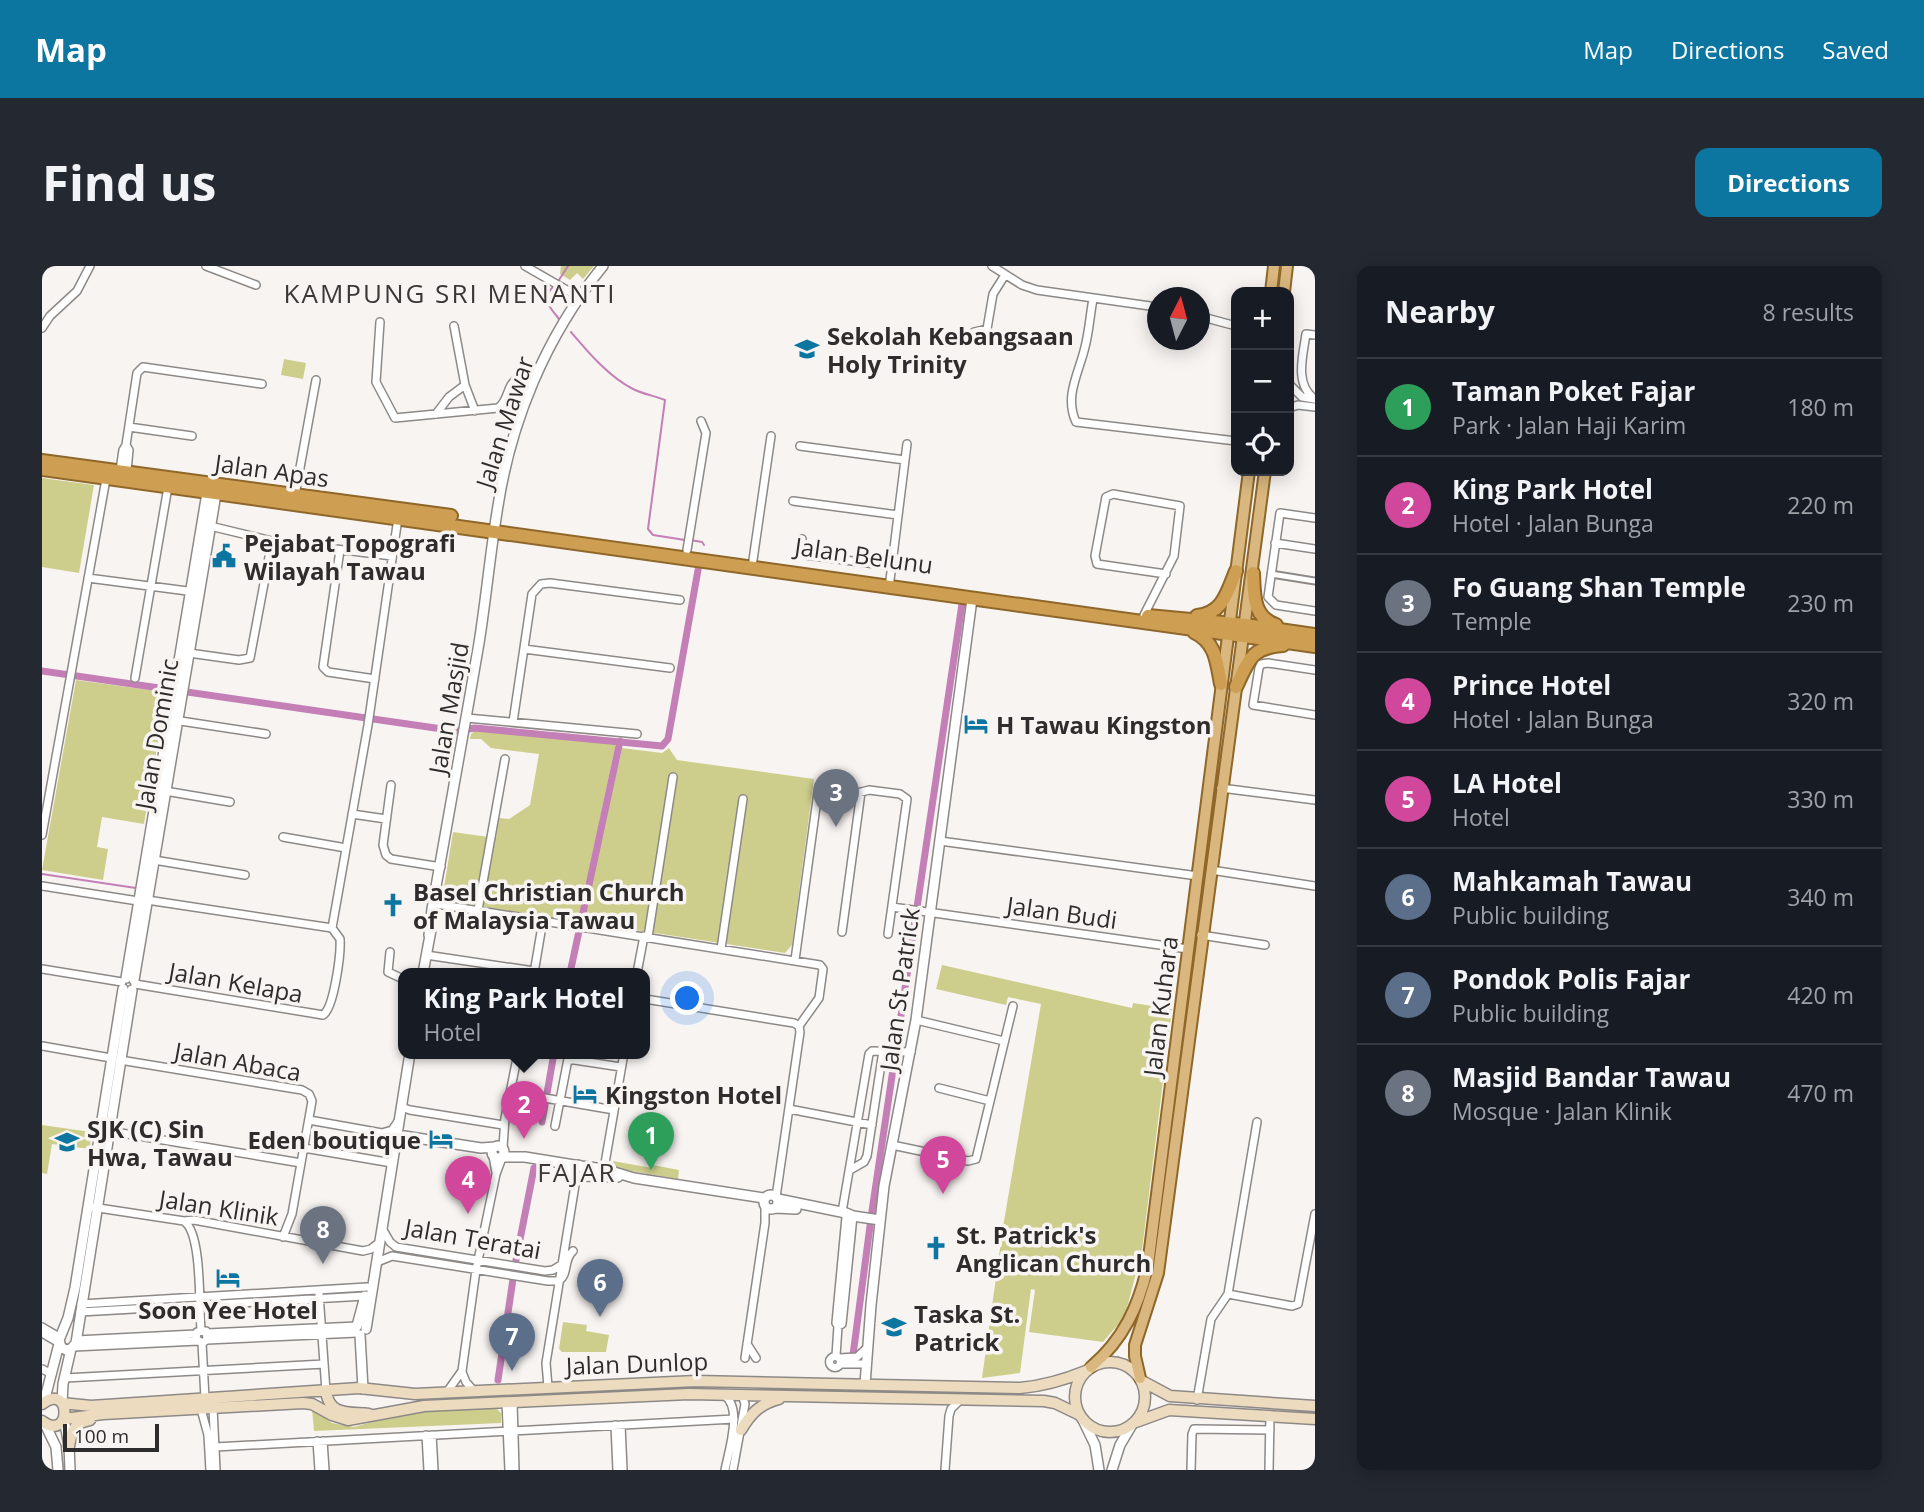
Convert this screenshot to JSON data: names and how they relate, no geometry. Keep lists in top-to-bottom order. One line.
{"streets":{"highway":["Jalan Apas","Jalan Belunu"],"main road":["Jalan Kuhara","Jalan Dunlop"],"street":["Jalan Mawar","Jalan Masjid","Jalan Dominic","Jalan Budi","Jalan Kelapa","Jalan St Patrick","Jalan Abaca","Jalan Klinik","Jalan Teratai"]},"crossings":[["Jalan Mawar","Jalan Apas"],["Jalan Mawar","Jalan Belunu"],["Jalan Mawar","Jalan Masjid"],["Jalan Apas","Jalan Belunu"],["Jalan Apas","Jalan Masjid"],["Jalan Apas","Jalan Dominic"],["Jalan Belunu","Jalan Masjid"],["Jalan Belunu","Jalan St Patrick"],["Jalan Belunu","Jalan Kuhara"],["Jalan Dominic","Jalan Kelapa"],["Jalan Dominic","Jalan Abaca"],["Jalan Dominic","Jalan Klinik"],["Jalan Dominic","Jalan Dunlop"],["Jalan Budi","Jalan St Patrick"],["Jalan Budi","Jalan Kuhara"],["Jalan St Patrick","Jalan Dunlop"],["Jalan Kuhara","Jalan Dunlop"]],"districts":["KAMPUNG SRI MENANTI","FAJAR"],"places":{"school or university":["Sekolah Kebangsaan Holy Trinity","SJK (C) Sin Hwa, Tawau","Taska St. Patrick"],"public building":["Pejabat Topografi Wilayah Tawau"],"hotel":["H Tawau Kingston","Kingston Hotel","Eden boutique","Soon Yee Hotel"],"church":["Basel Christian Church of Malaysia Tawau","St. Patrick's Anglican Church"]},"scale_bar":"100 m","north":"top","page":{"header":"Map","nav":["Map","Directions","Saved"],"buttons":"Directions","title":"Find us","heading":["Nearby","8 results"],"map_buttons":["+","−"],"list":[{"mark":"1","name":"Taman Poket Fajar","note":"Park · Jalan Haji Karim","value":"180 m"},{"mark":"2","name":"King Park Hotel","note":"Hotel · Jalan Bunga","value":"220 m"},{"mark":"3","name":"Fo Guang Shan Temple","note":"Temple","value":"230 m"},{"mark":"4","name":"Prince Hotel","note":"Hotel · Jalan Bunga","value":"320 m"},{"mark":"5","name":"LA Hotel","note":"Hotel","value":"330 m"},{"mark":"6","name":"Mahkamah Tawau","note":"Public building","value":"340 m"},{"mark":"7","name":"Pondok Polis Fajar","note":"Public building","value":"420 m"},{"mark":"8","name":"Masjid Bandar Tawau","note":"Mosque · Jalan Klinik","value":"470 m"}],"pins":["3","2","1","5","4","8","6","7"],"popup":["King Park Hotel","Hotel"],"scale":"100 m"}}
